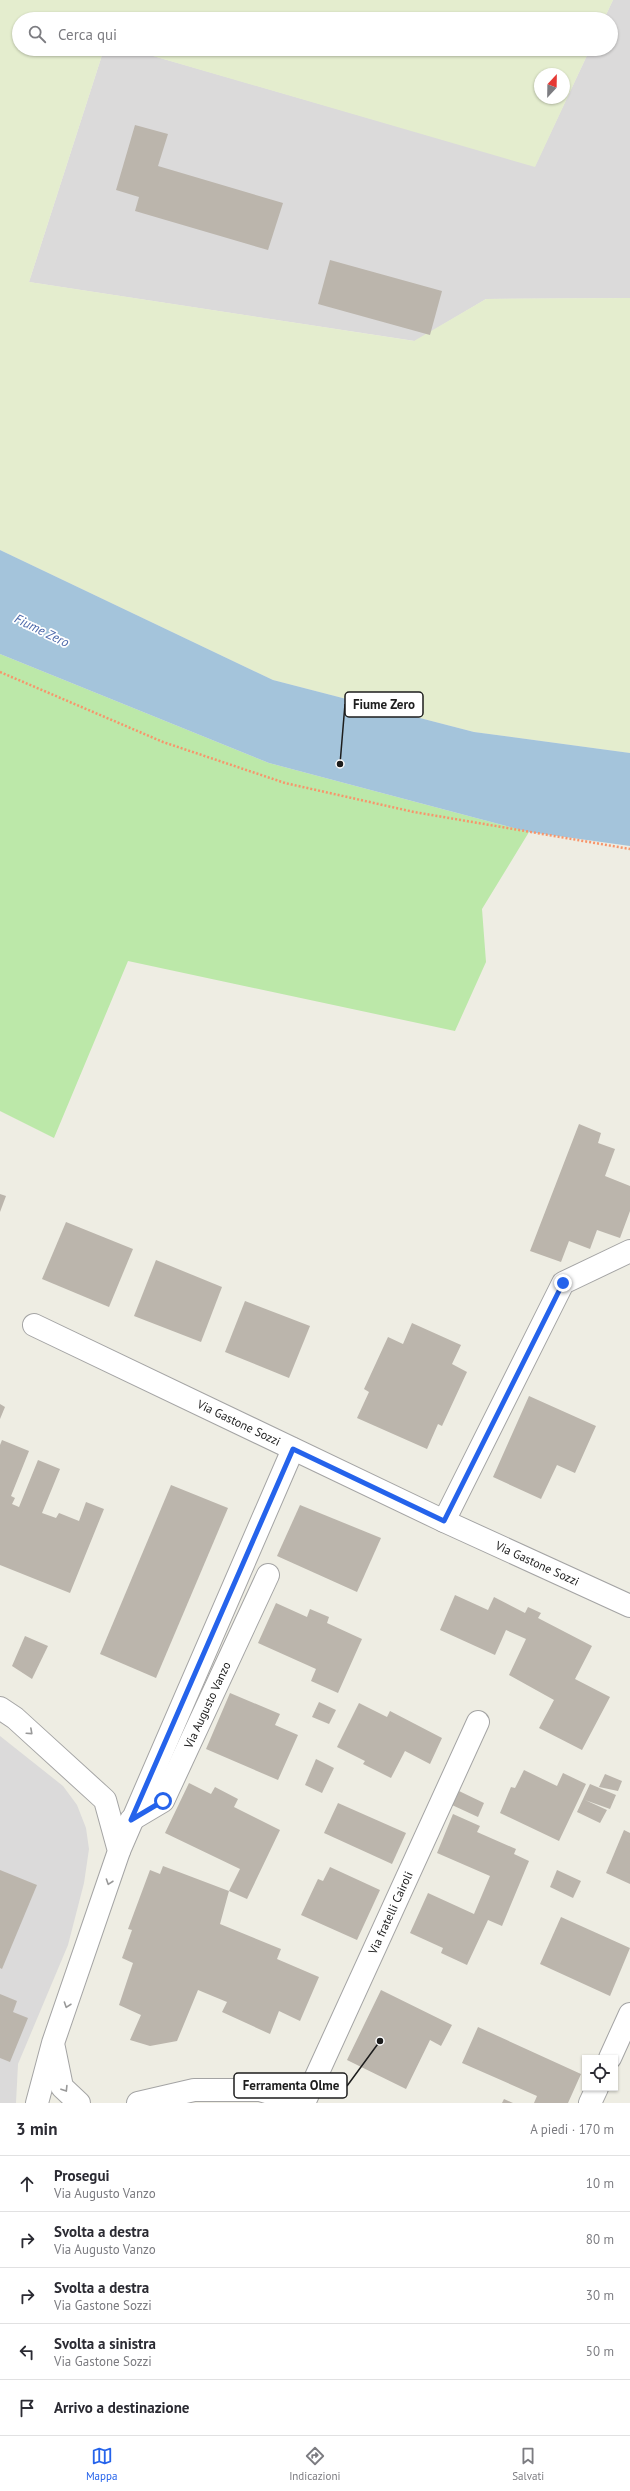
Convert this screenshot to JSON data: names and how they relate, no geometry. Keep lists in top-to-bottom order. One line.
{"streets":{"street":["Via Gastone Sozzi","Via Augusto Vanzo","Via fratelli Cairoli"]},"crossings":[["Via Gastone Sozzi","Via Augusto Vanzo"]],"water":["Fiume Zero"],"places":["Fiume Zero","Ferramenta Olme"],"north":"top","page":{"search":"Cerca qui","heading":["3 min","A piedi · 170 m"],"list":[["Prosegui","Via Augusto Vanzo","10 m"],["Svolta a destra","Via Augusto Vanzo","80 m"],["Svolta a destra","Via Gastone Sozzi","30 m"],["Svolta a sinistra","Via Gastone Sozzi","50 m"],"Arrivo a destinazione"],"nav":["Mappa","Indicazioni","Salvati"]}}
